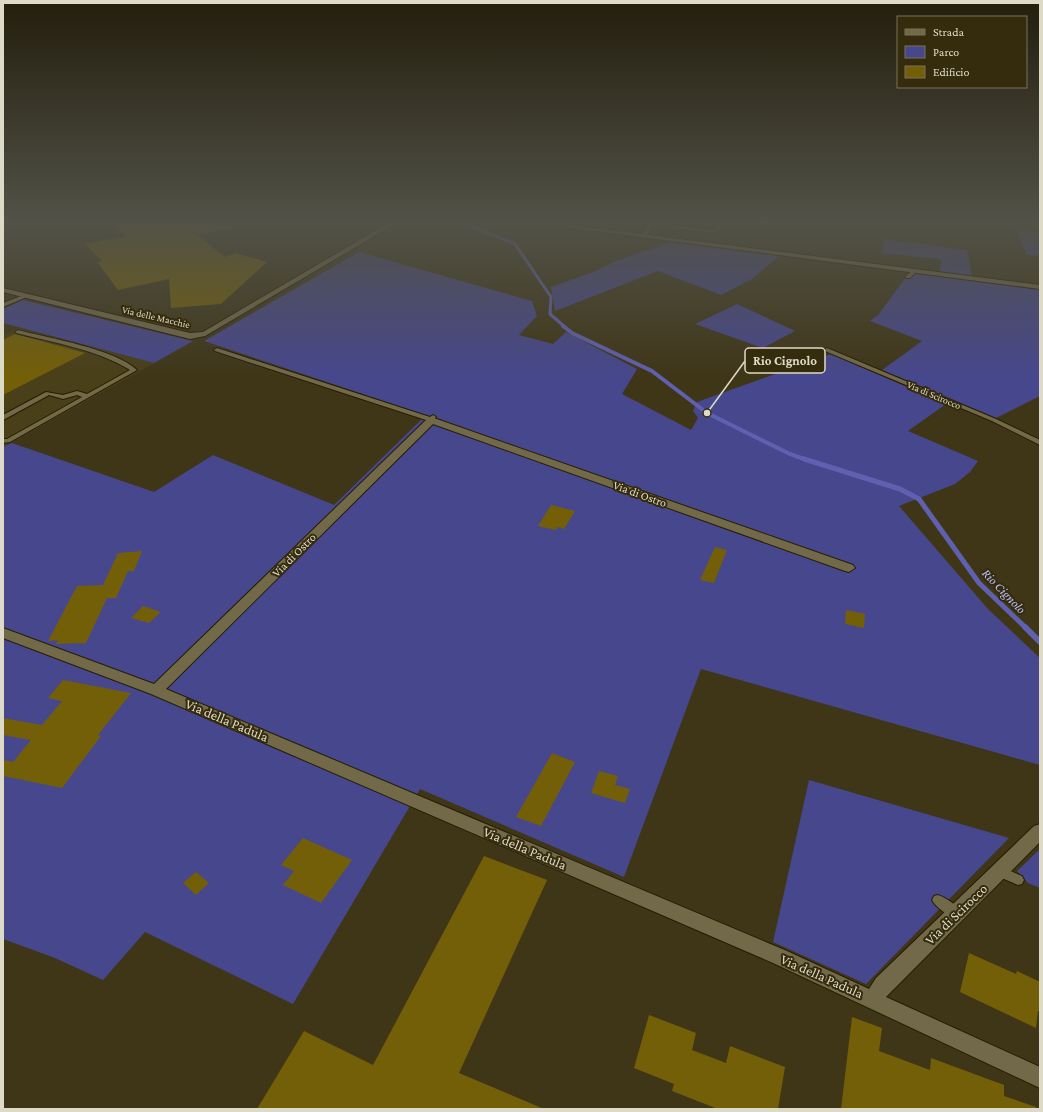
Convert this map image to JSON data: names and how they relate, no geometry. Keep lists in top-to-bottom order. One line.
{"streets":{"street":["Via delle Macchie","Via di Scirocco","Via di Ostro","Via della Padula"]},"crossings":[["Via di Scirocco","Via della Padula"],["Via di Ostro","Via della Padula"]],"water":["Rio Cignolo"],"places":["Rio Cignolo"],"legend":["Strada","Parco","Edificio"]}
